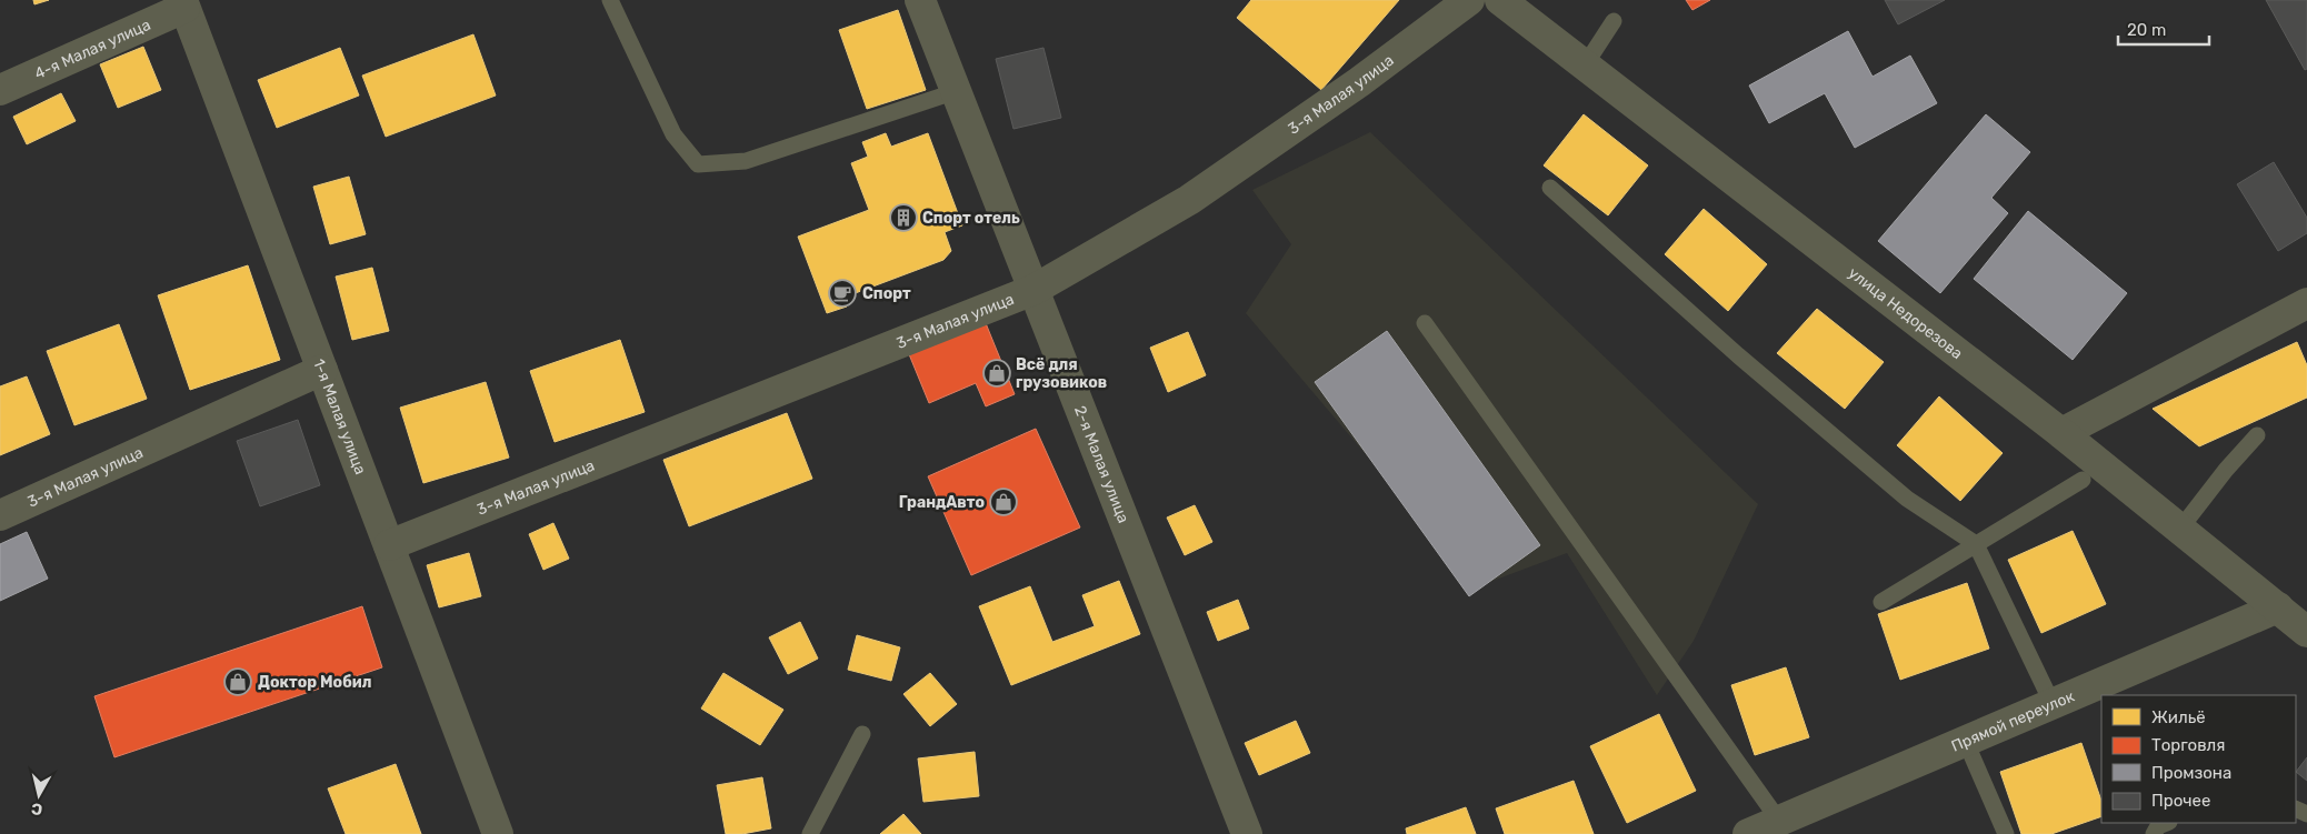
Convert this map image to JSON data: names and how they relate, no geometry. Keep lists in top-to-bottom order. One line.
{"streets":{"street":["4-я Малая улица","3-я Малая улица","улица Недорезова","1-я Малая улица","2-я Малая улица","Прямой переулок"]},"crossings":[["4-я Малая улица","1-я Малая улица"],["3-я Малая улица","1-я Малая улица"],["3-я Малая улица","2-я Малая улица"],["улица Недорезова","Прямой переулок"]],"places":{"building":["Спорт отель"],"cafe":["Спорт"],"shop":["Всё для грузовиков","ГрандАвто","Доктор Мобил"]},"legend":["Жильё","Торговля","Промзона","Прочее"],"scale_bar":"20 m","north":"bottom"}
